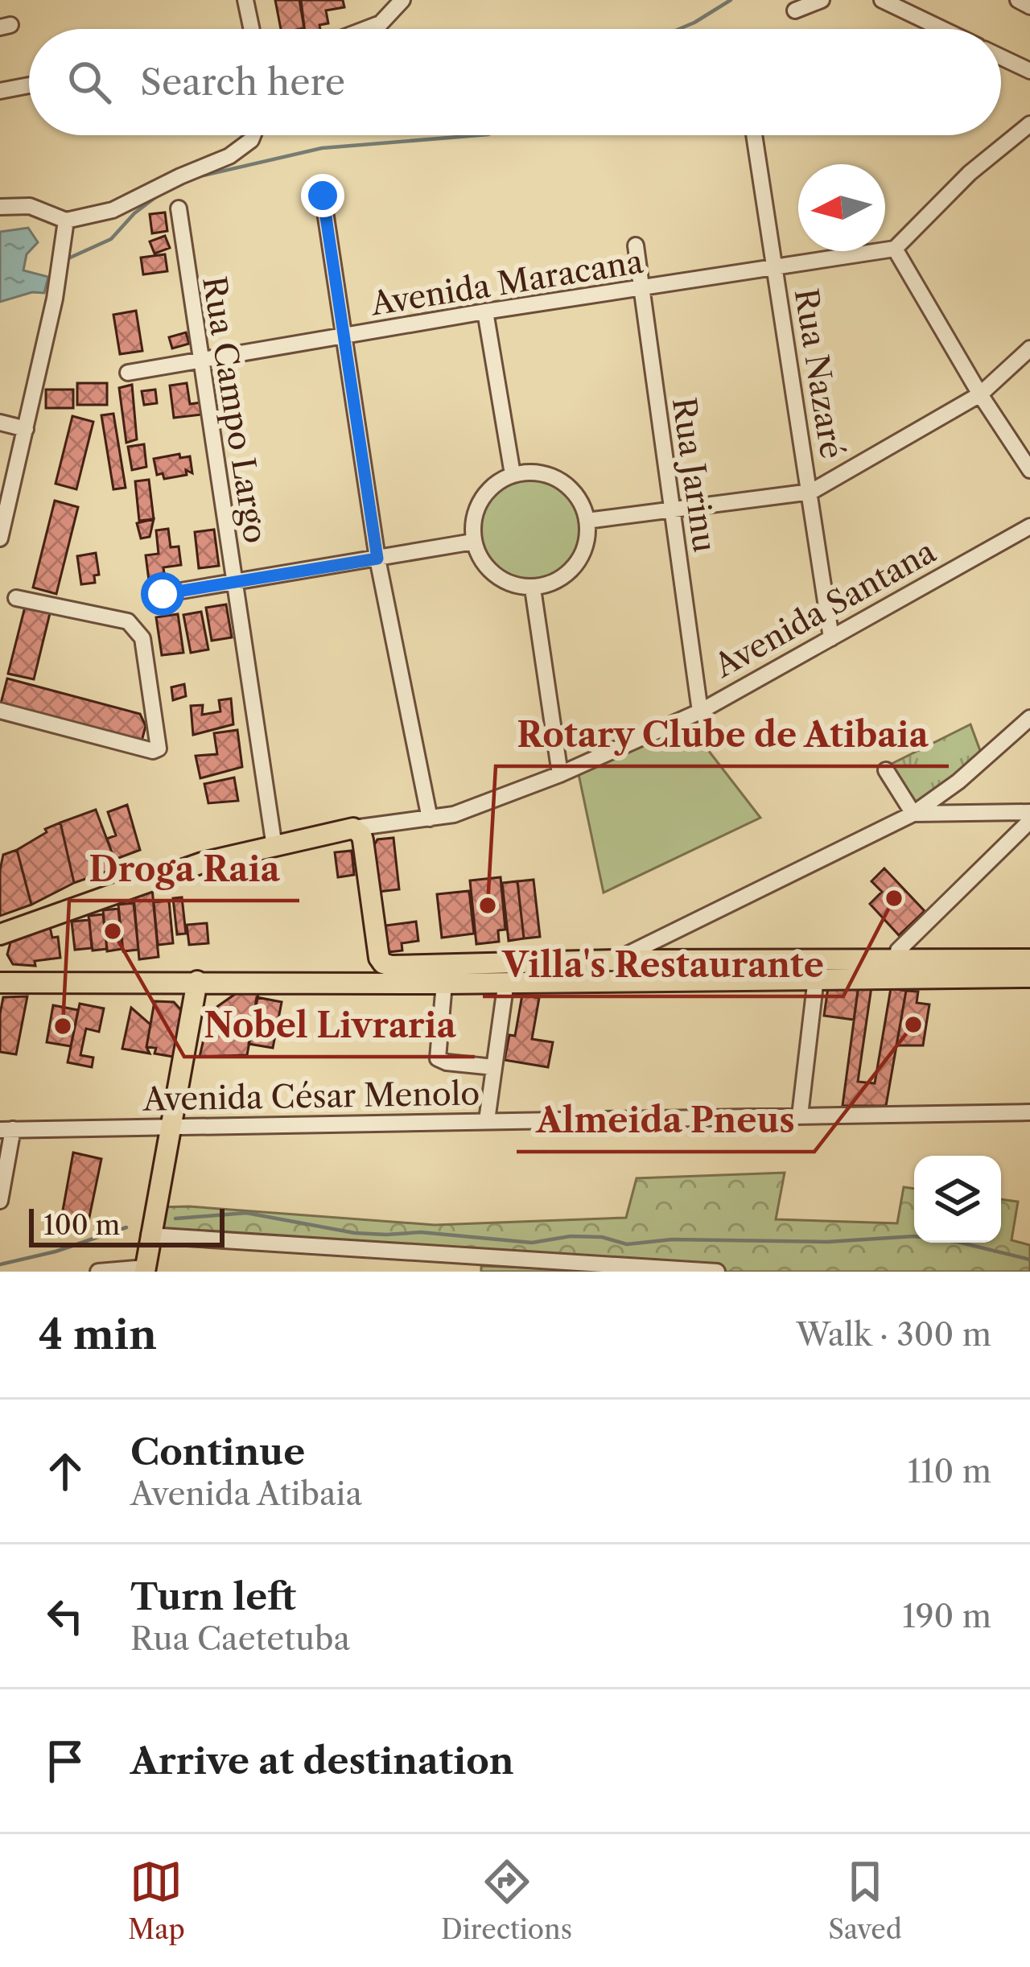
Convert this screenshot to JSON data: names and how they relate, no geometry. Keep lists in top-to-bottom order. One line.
{"streets":{"main road":["Avenida Santana"],"street":["Avenida Maracana","Rua Nazaré","Rua Campo Largo","Rua Jarinu","Avenida César Menolo"]},"crossings":[["Avenida Maracana","Rua Nazaré"],["Avenida Maracana","Rua Campo Largo"],["Avenida Maracana","Rua Jarinu"],["Rua Nazaré","Avenida Santana"],["Rua Campo Largo","Avenida Santana"],["Rua Jarinu","Avenida Santana"]],"places":["Villa's Restaurante","Rotary Clube de Atibaia","Nobel Livraria","Almeida Pneus","Droga Raia"],"scale_bar":"100 m","north":"left","page":{"search":"Search here","scale":"100 m","heading":["4 min","Walk · 300 m"],"list":[["Continue","Avenida Atibaia","110 m"],["Turn left","Rua Caetetuba","190 m"],"Arrive at destination"],"nav":["Map","Directions","Saved"]}}
